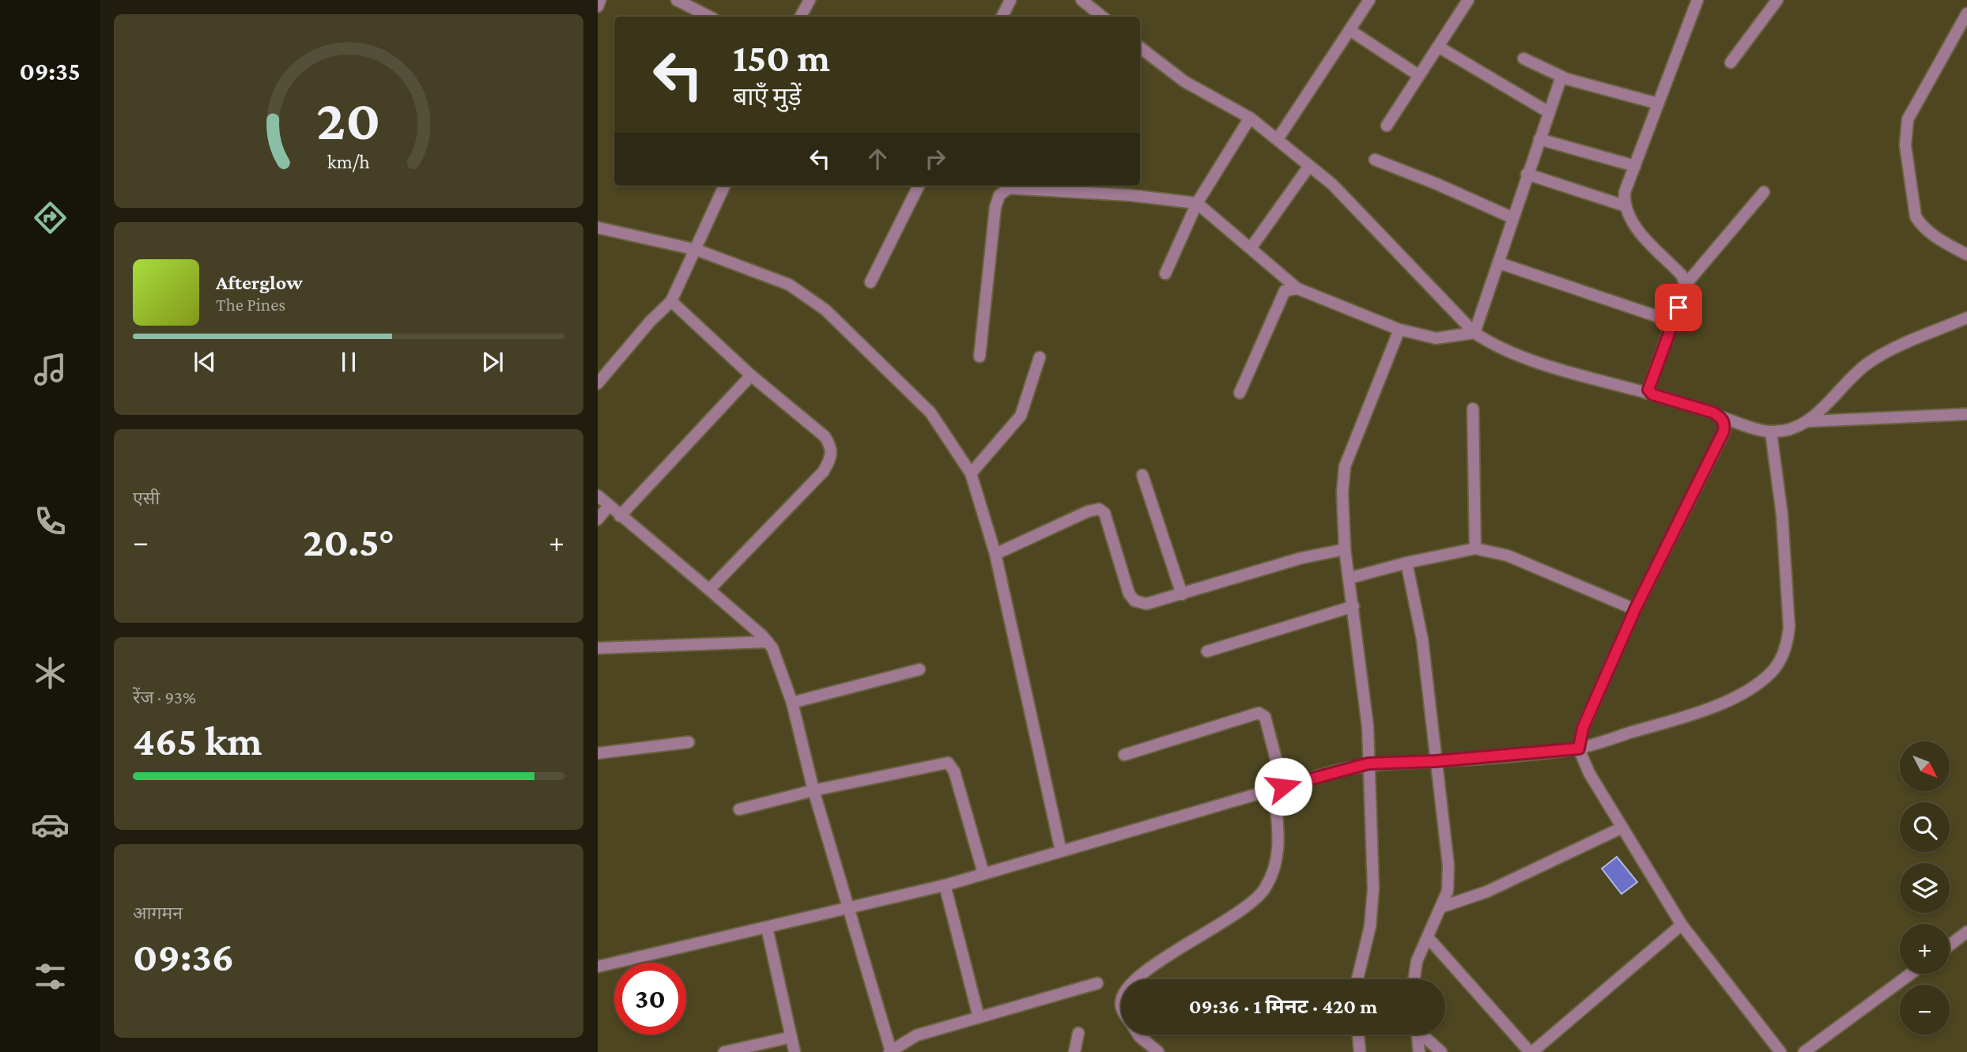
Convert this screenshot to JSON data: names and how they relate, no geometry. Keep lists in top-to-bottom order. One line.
{"north":"bottom right","page":{"tabs":"09:35","turn":["150 m","बाएँ मुड़ें"],"song":["Afterglow","The Pines"],"tile":["एसी",["रेंज · 93%","465 km"],["आगमन","09:36"]],"heat":["−","20.5°","+"],"map_buttons":["+","−"],"limit":"30","trip":"09:36 · 1 मिनट · 420 m","gauge":["20","km/h"]}}
